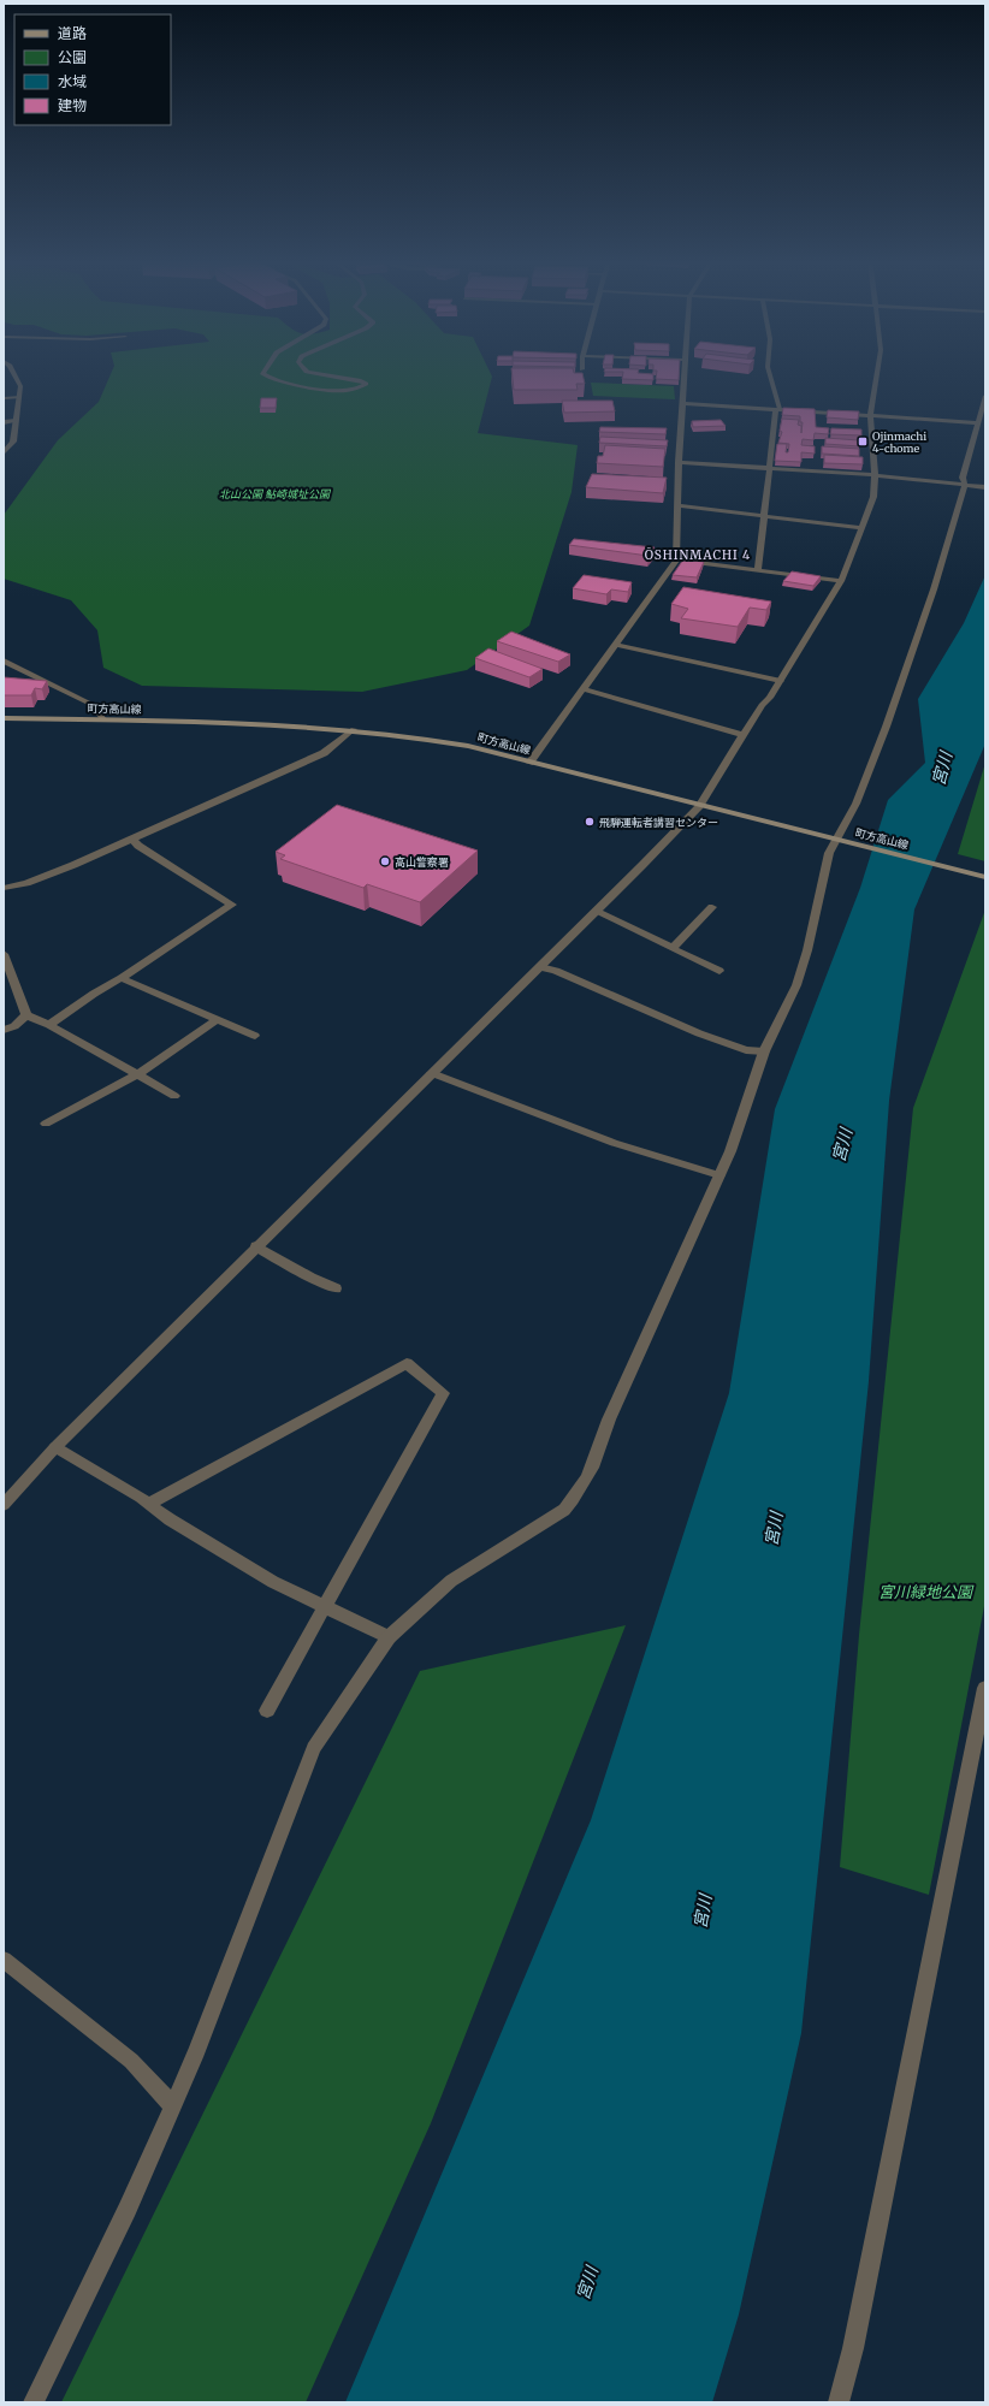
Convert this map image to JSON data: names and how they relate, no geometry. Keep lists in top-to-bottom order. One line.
{"streets":{"main road":["町方高山線"]},"districts":["ŌSHINMACHI 4"],"water":["宮川"],"parks":["北山公園 鮎崎城址公園","宮川緑地公園"],"places":{"transit":["Ojinmachi 4-chome"],"other":["飛騨運転者講習センター","高山警察署"]},"legend":["道路","公園","水域","建物"]}
